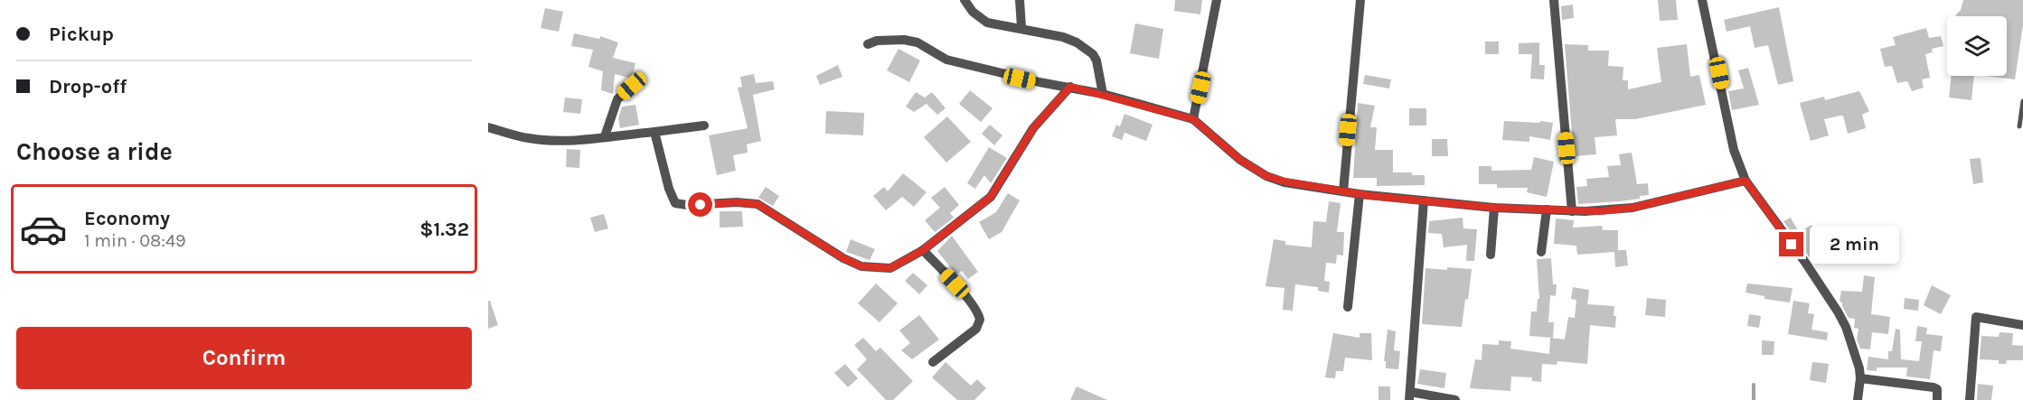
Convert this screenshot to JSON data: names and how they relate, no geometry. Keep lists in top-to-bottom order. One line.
{"page":{"banner":["Pickup","Drop-off"],"heading":"Choose a ride","list":[{"name":"Economy","note":"1 min · 08:49","value":"$1.32"}],"bubble":"2 min","buttons":"Confirm"}}
